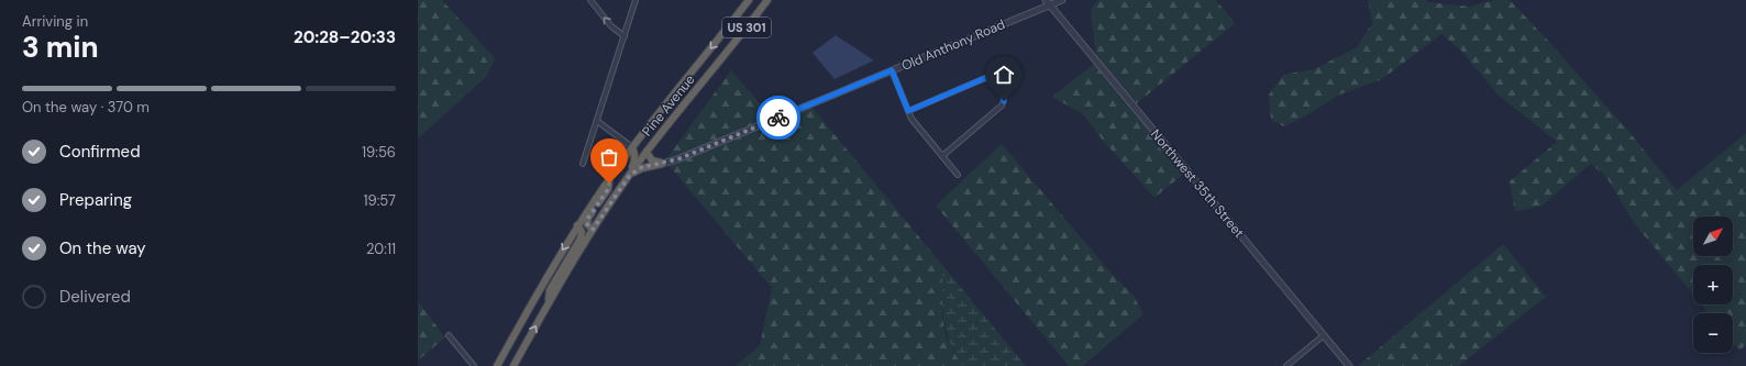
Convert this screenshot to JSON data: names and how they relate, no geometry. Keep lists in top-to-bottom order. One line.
{"streets":{"highway":["US 301","Pine Avenue"],"street":["Old Anthony Road","Northwest 35th Street"]},"crossings":[["Old Anthony Road","Northwest 35th Street"]],"north":"top right","page":{"heading":["3 min","Arriving in","20:28–20:33"],"bar":"On the way · 370 m","list":[["Confirmed","19:56"],["Preparing","19:57"],["On the way","20:11"],"Delivered"],"map_buttons":["+","−"]}}
